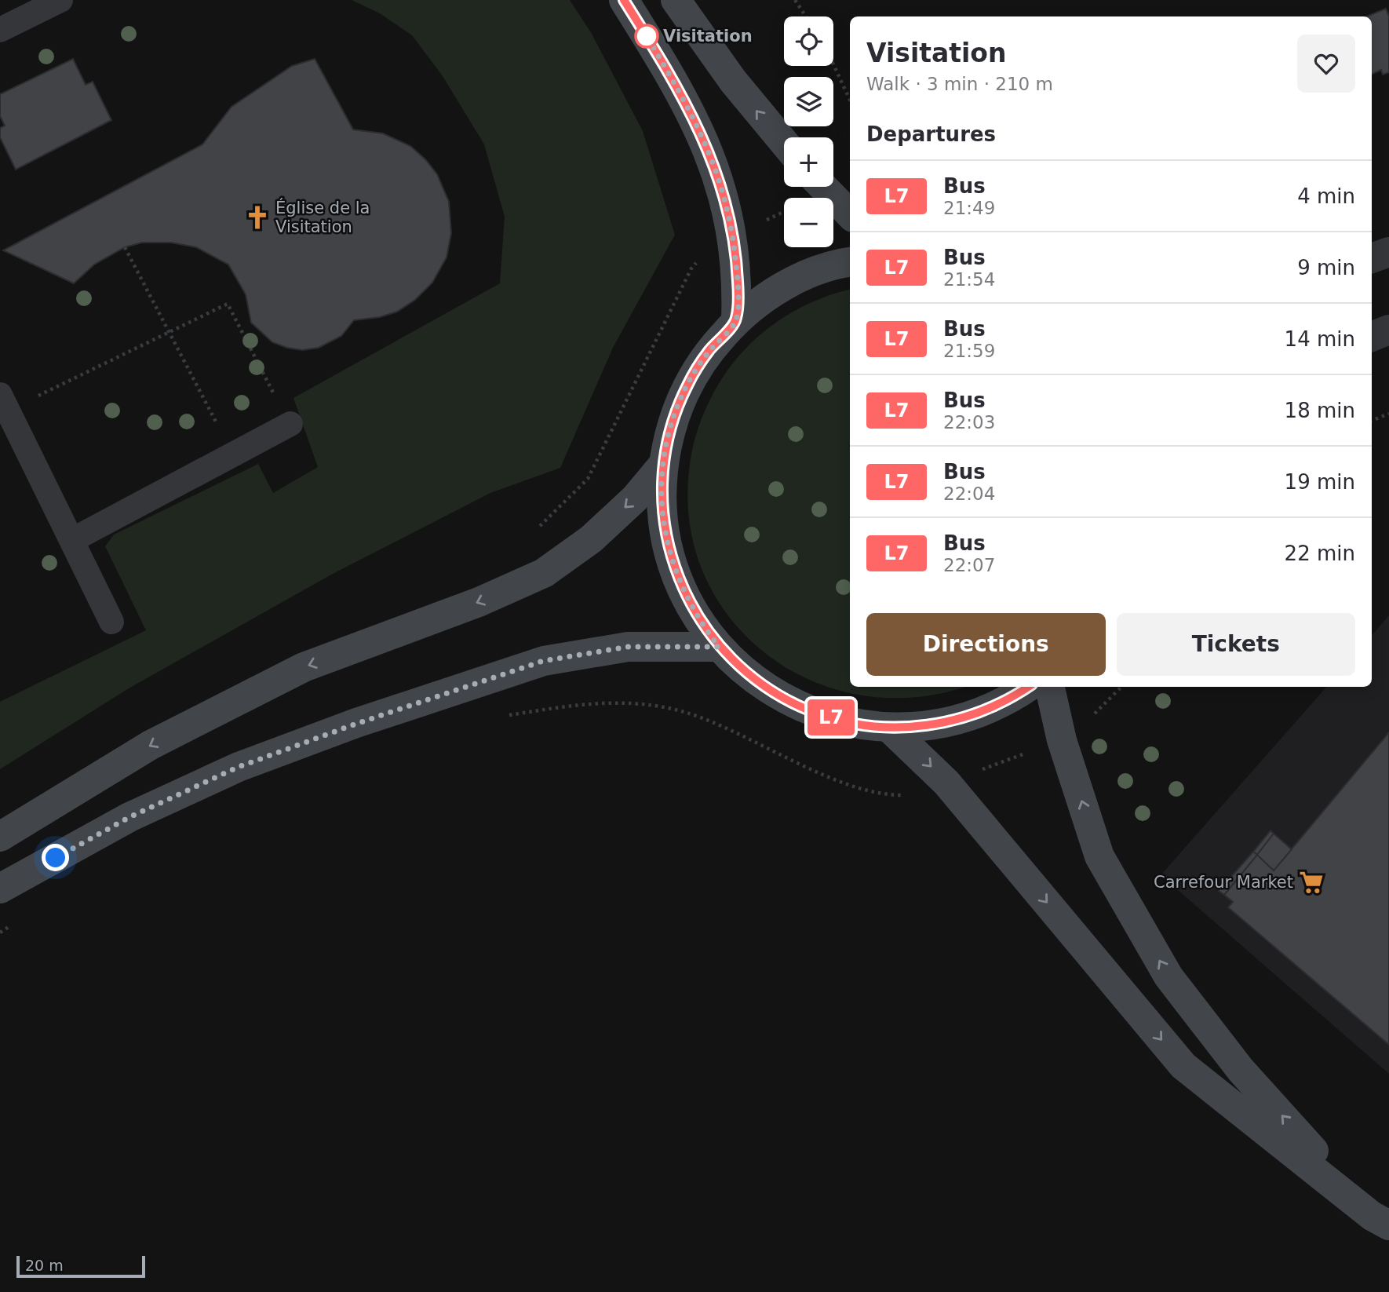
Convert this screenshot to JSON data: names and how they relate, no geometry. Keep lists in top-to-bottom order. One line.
{"places":{"other":["Visitation"],"church":["Église de la Visitation"],"supermarket":["Carrefour Market"]},"lines":["bus line L7"],"scale_bar":"20 m","page":{"on_map":"L7","map_buttons":["+","−"],"heading":[["Visitation","Walk · 3 min · 210 m"],"Departures"],"list":[{"mark":"L7","name":"Bus","note":"21:49","value":"4 min"},{"mark":"L7","name":"Bus","note":"21:54","value":"9 min"},{"mark":"L7","name":"Bus","note":"21:59","value":"14 min"},{"mark":"L7","name":"Bus","note":"22:03","value":"18 min"},{"mark":"L7","name":"Bus","note":"22:04","value":"19 min"},{"mark":"L7","name":"Bus","note":"22:07","value":"22 min"}],"buttons":["Directions","Tickets"],"scale":"20 m"}}
